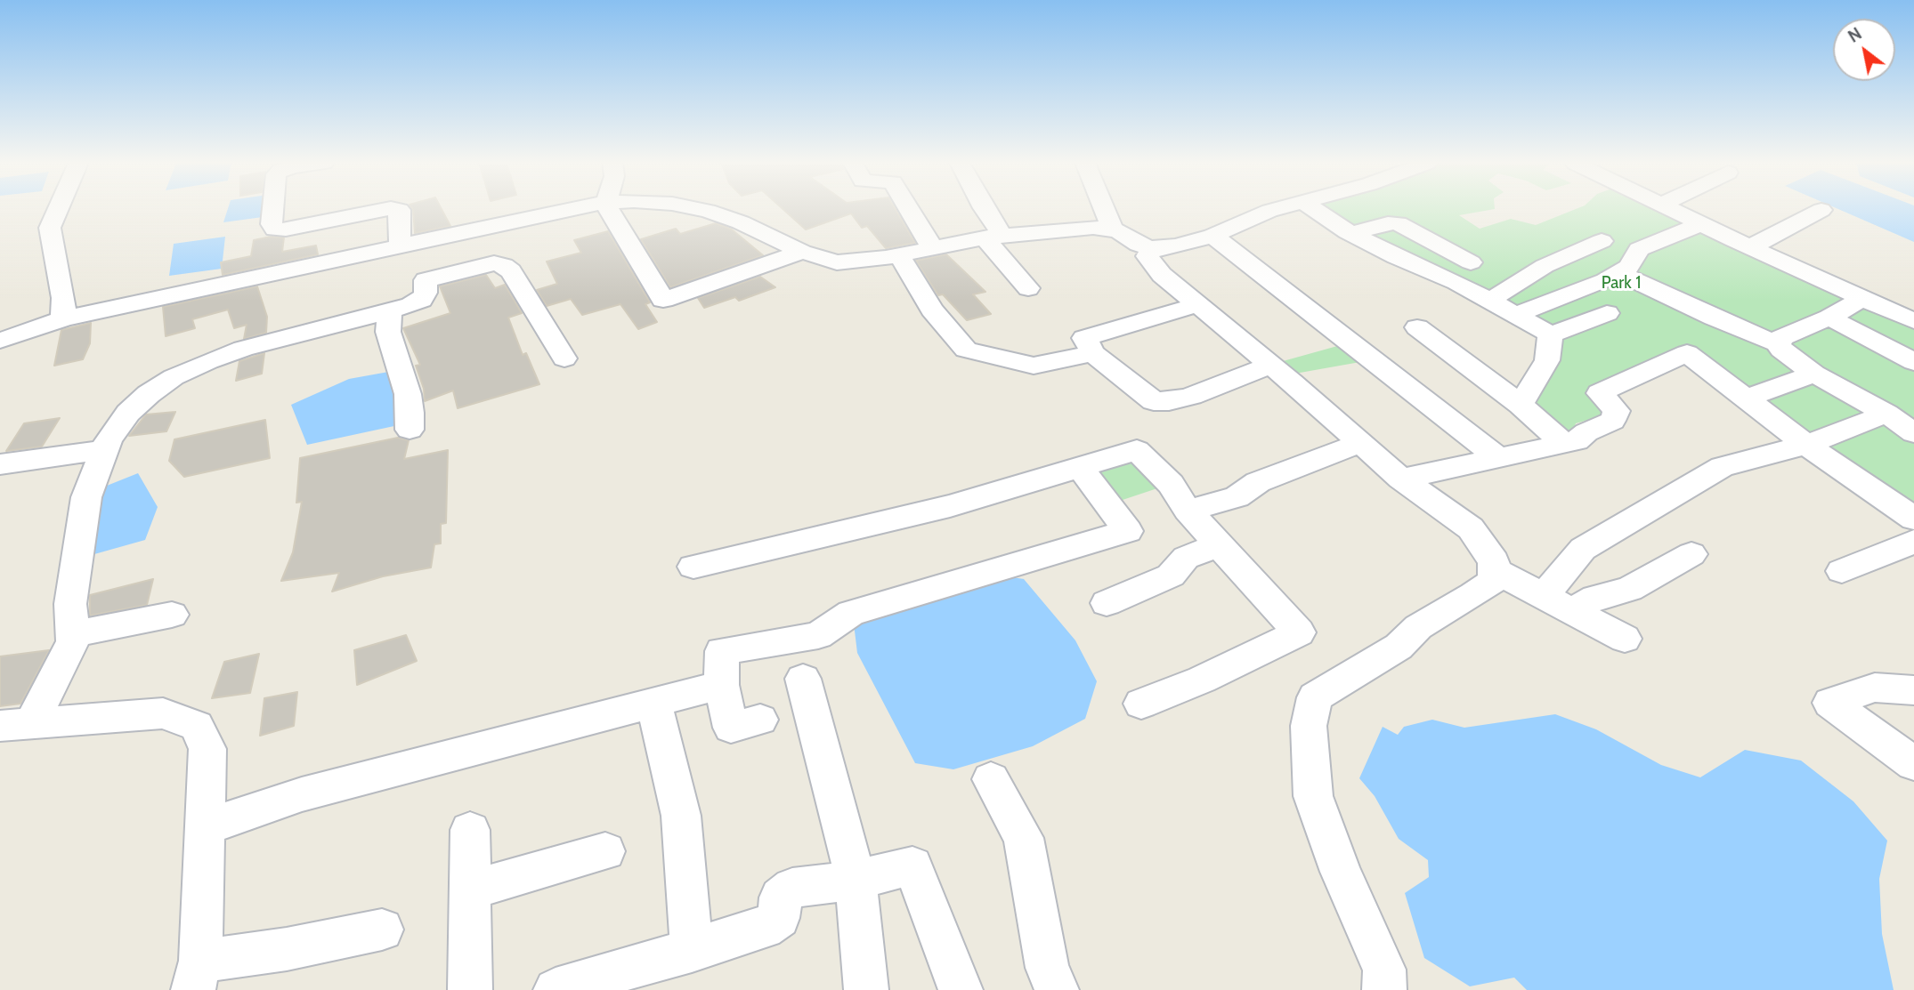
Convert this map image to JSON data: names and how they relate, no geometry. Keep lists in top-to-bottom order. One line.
{"parks":["Park 1"],"north":"top left"}
